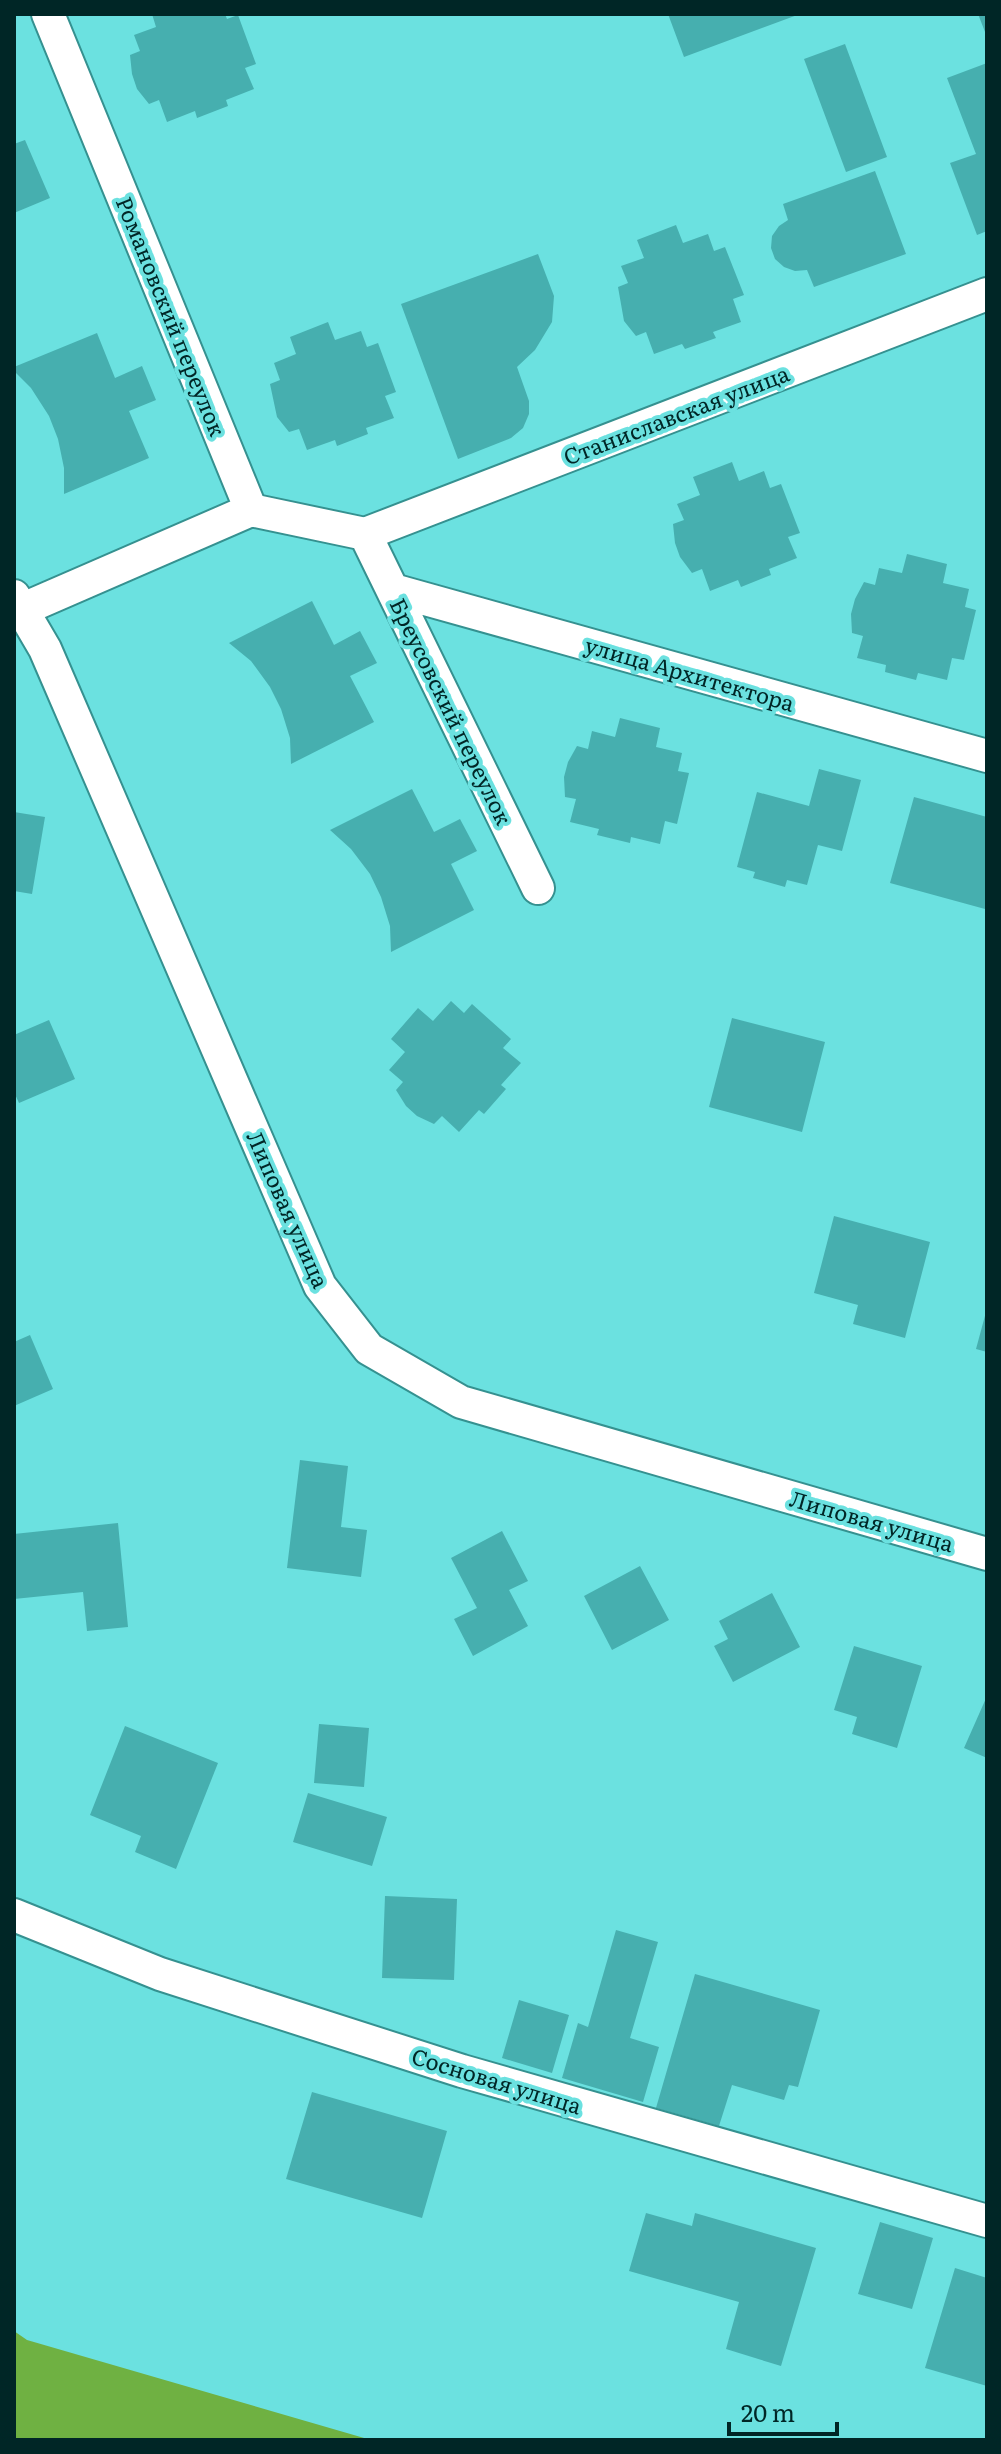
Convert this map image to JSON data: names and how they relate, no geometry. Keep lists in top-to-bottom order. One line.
{"streets":{"street":["Романовский переулок","Станиславская улица","улица Архитектора","Бреусовский переулок","Липовая улица","Сосновая улица"]},"crossings":[["Станиславская улица","Бреусовский переулок"],["улица Архитектора","Бреусовский переулок"]],"scale_bar":"20 m"}
